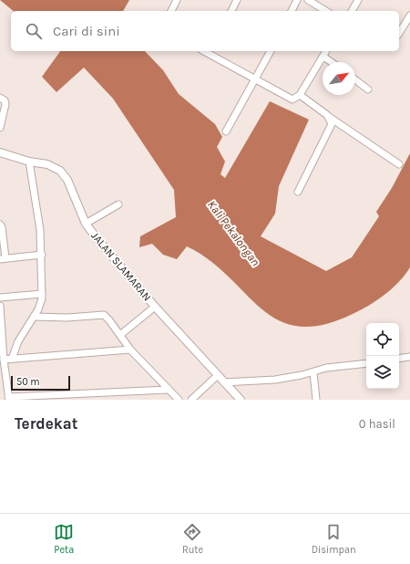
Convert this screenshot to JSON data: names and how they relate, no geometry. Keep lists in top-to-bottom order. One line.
{"streets":{"street":["JALAN SLAMARAN"]},"water":["Kali Pekalongan"],"scale_bar":"50 m","north":"top right","page":{"search":"Cari di sini","scale":"50 m","heading":["Terdekat","0 hasil"],"nav":["Peta","Rute","Disimpan"]}}
